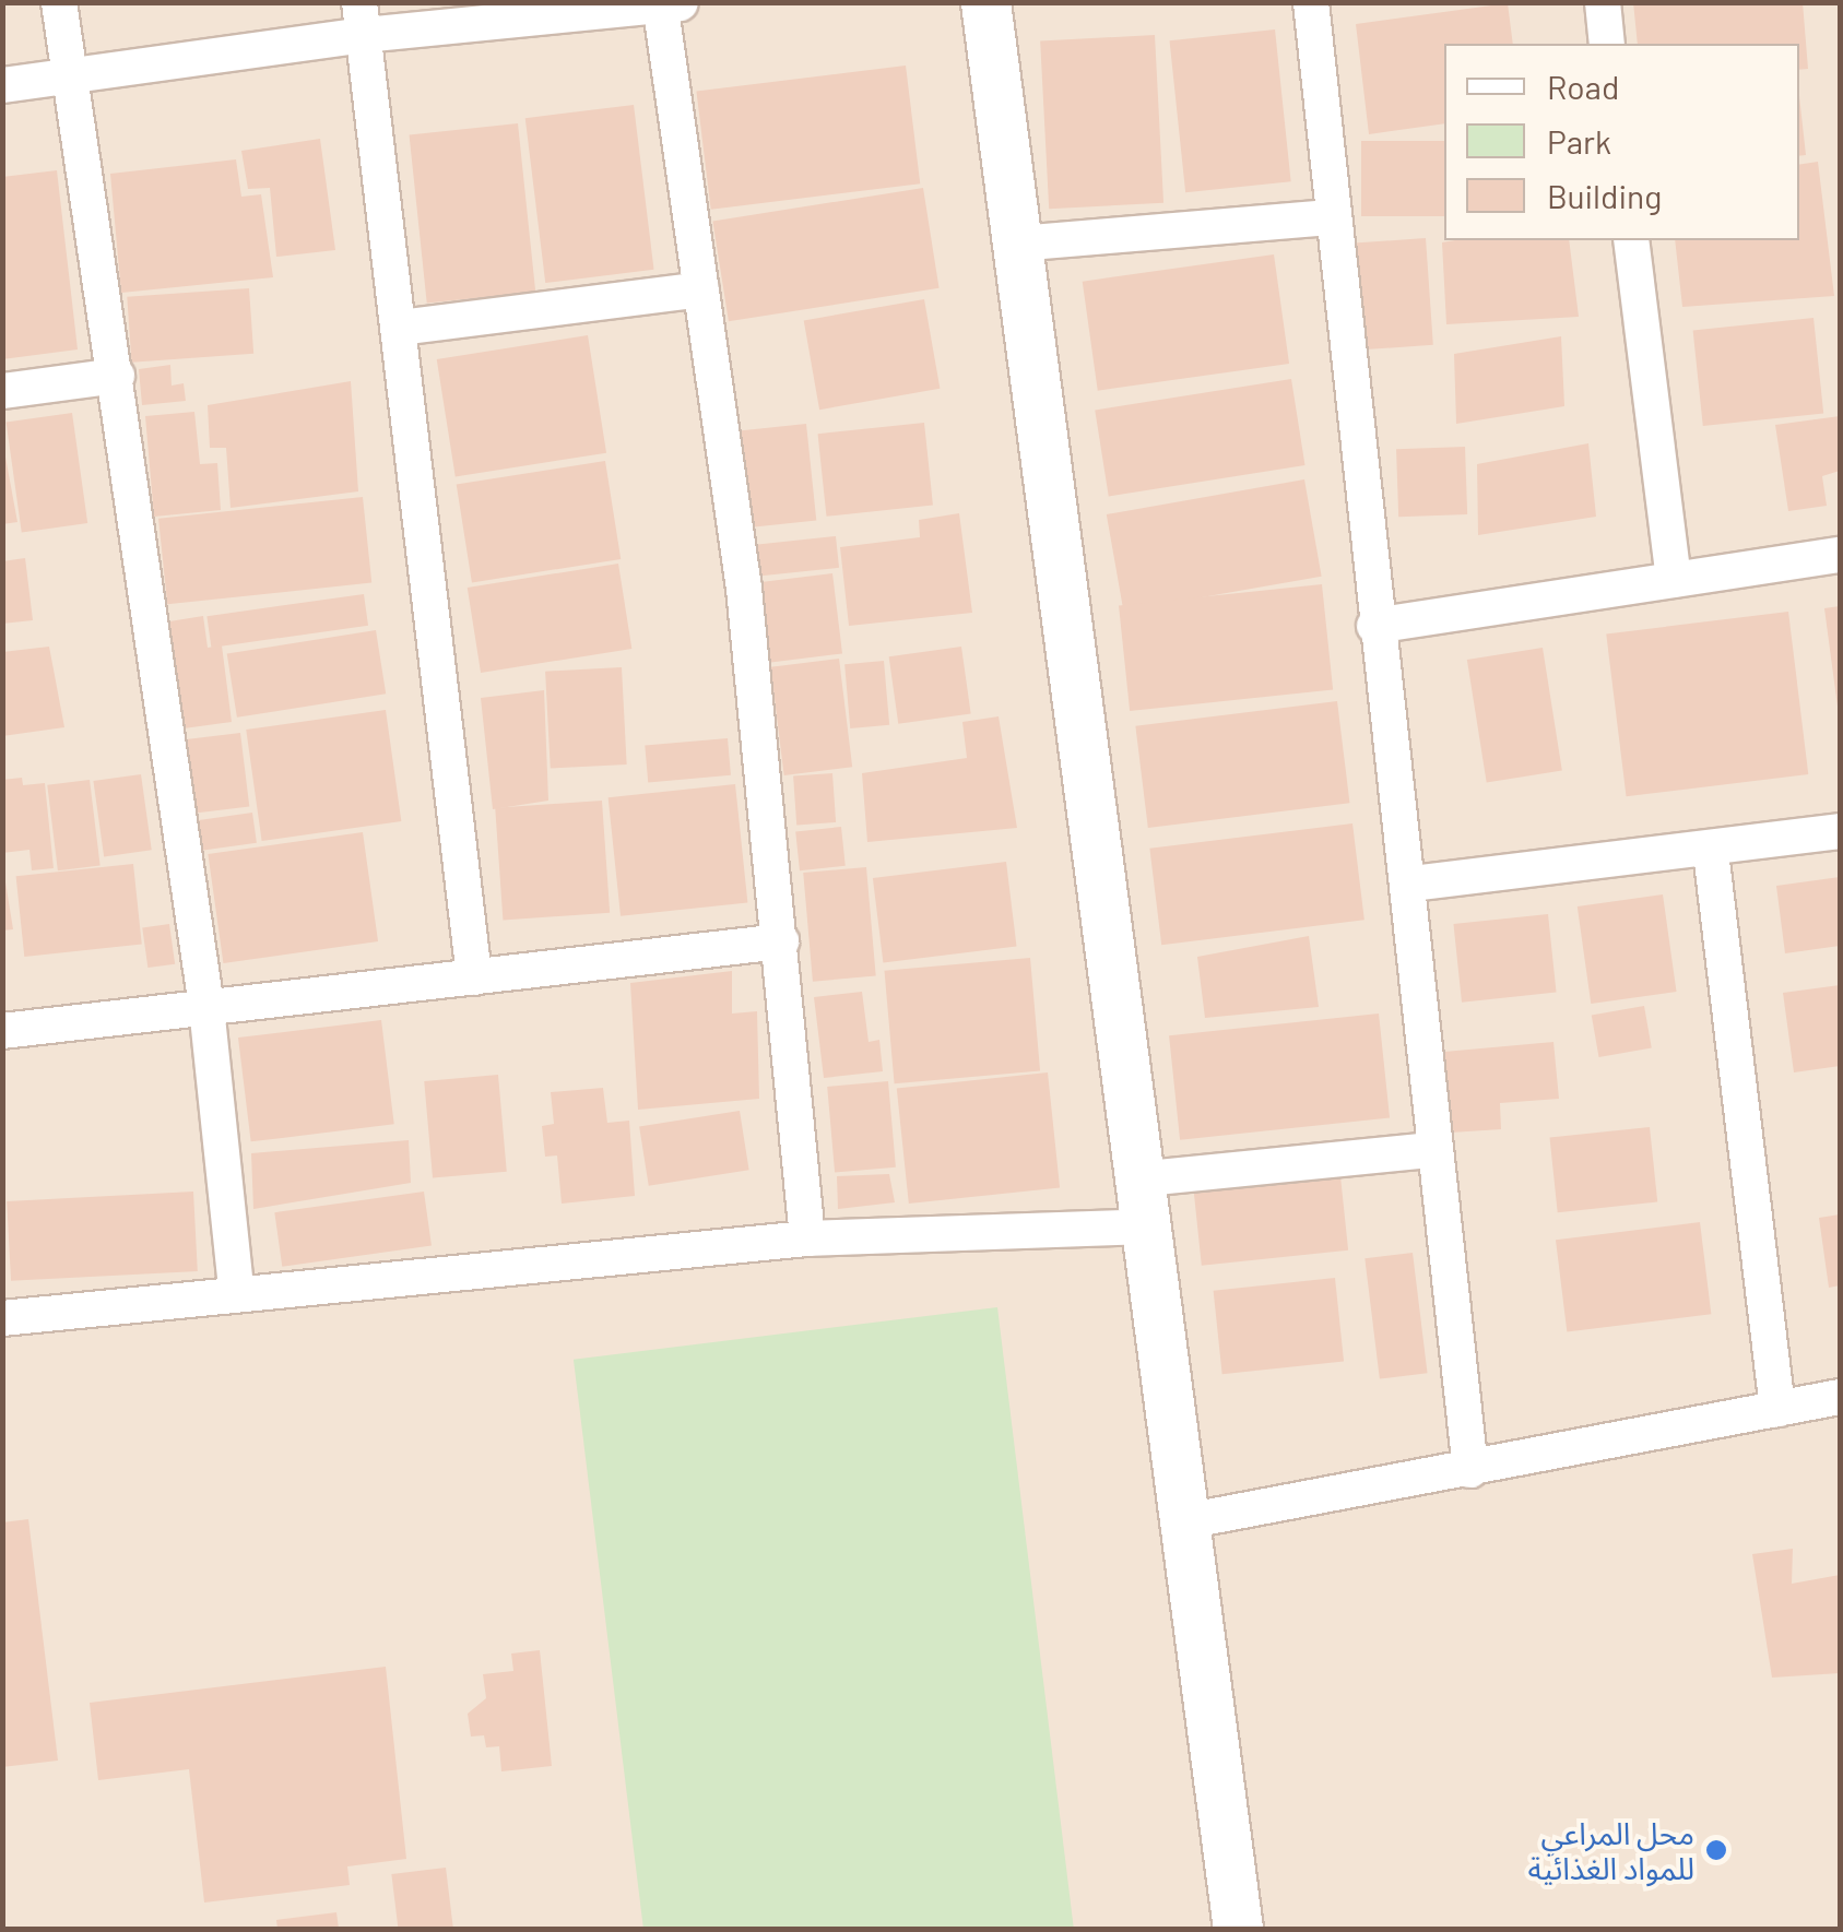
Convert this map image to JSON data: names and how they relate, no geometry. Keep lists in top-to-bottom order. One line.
{"places":["محل المراعي للمواد الغذائية"],"legend":["Road","Park","Building"]}
